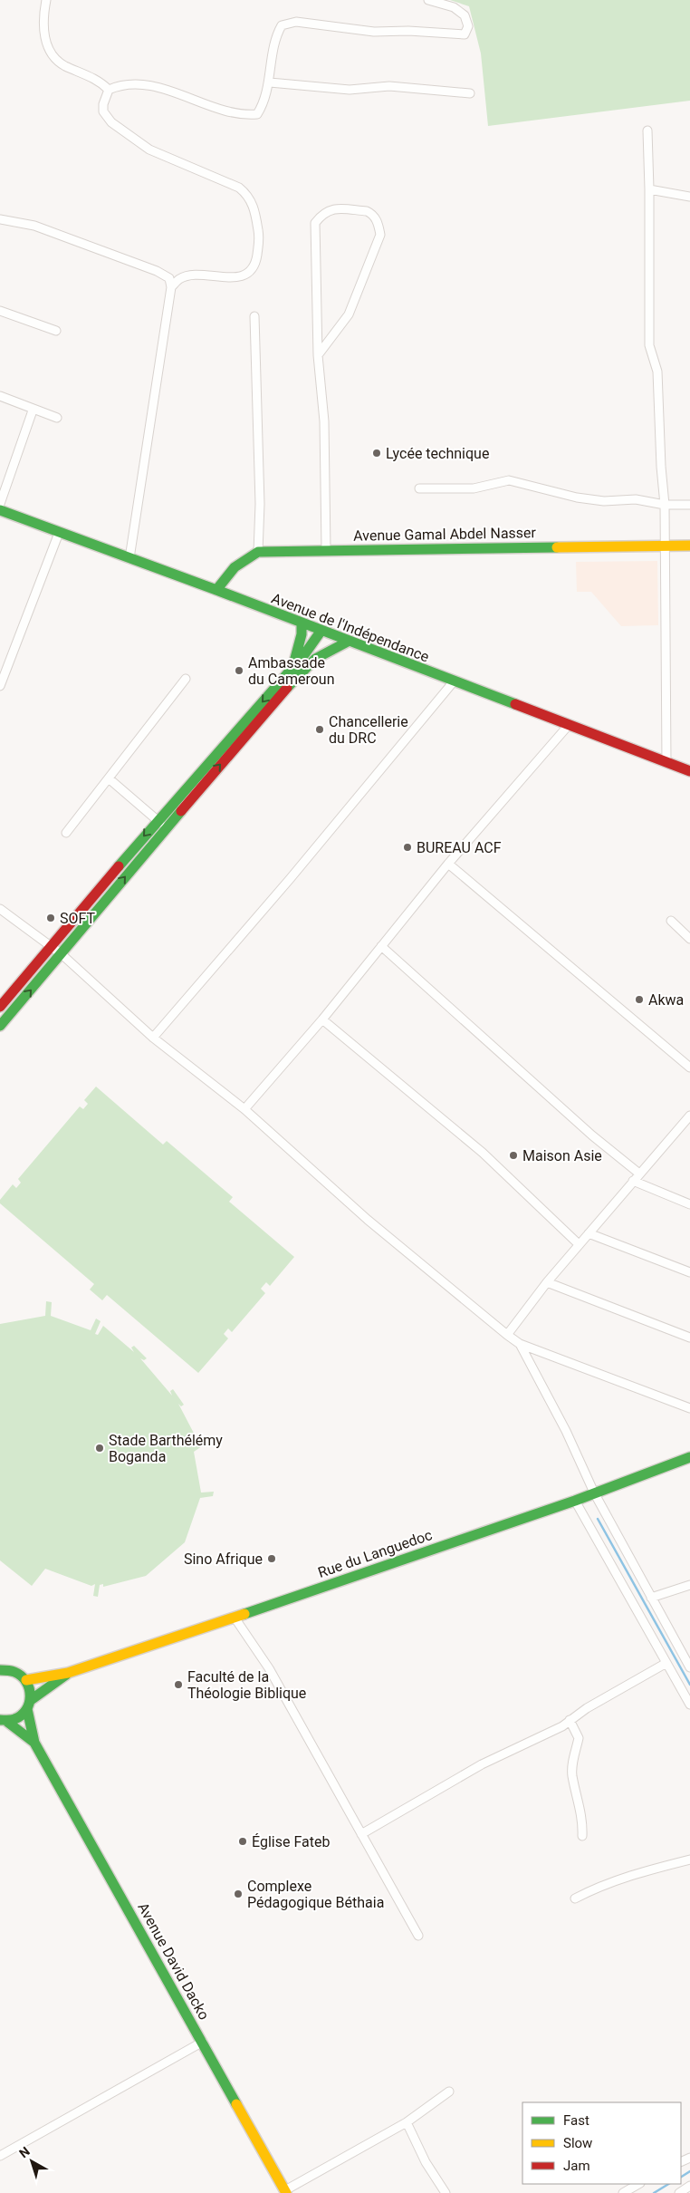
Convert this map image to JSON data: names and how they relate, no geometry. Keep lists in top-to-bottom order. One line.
{"streets":{"main road":["Avenue Gamal Abdel Nasser","Avenue de l'Indépendance","Rue du Languedoc","Avenue David Dacko"]},"crossings":[["Avenue Gamal Abdel Nasser","Avenue de l'Indépendance"],["Rue du Languedoc","Avenue David Dacko"]],"places":["Lycée technique","Ambassade du Cameroun","Chancellerie du DRC","BUREAU ACF","SOFT","Akwa","Maison Asie","Stade Barthélémy Boganda","Sino Afrique","Faculté de la Théologie Biblique","Église Fateb","Complexe Pédagogique Béthaia"],"legend":["Fast","Slow","Jam"],"north":"top left"}
